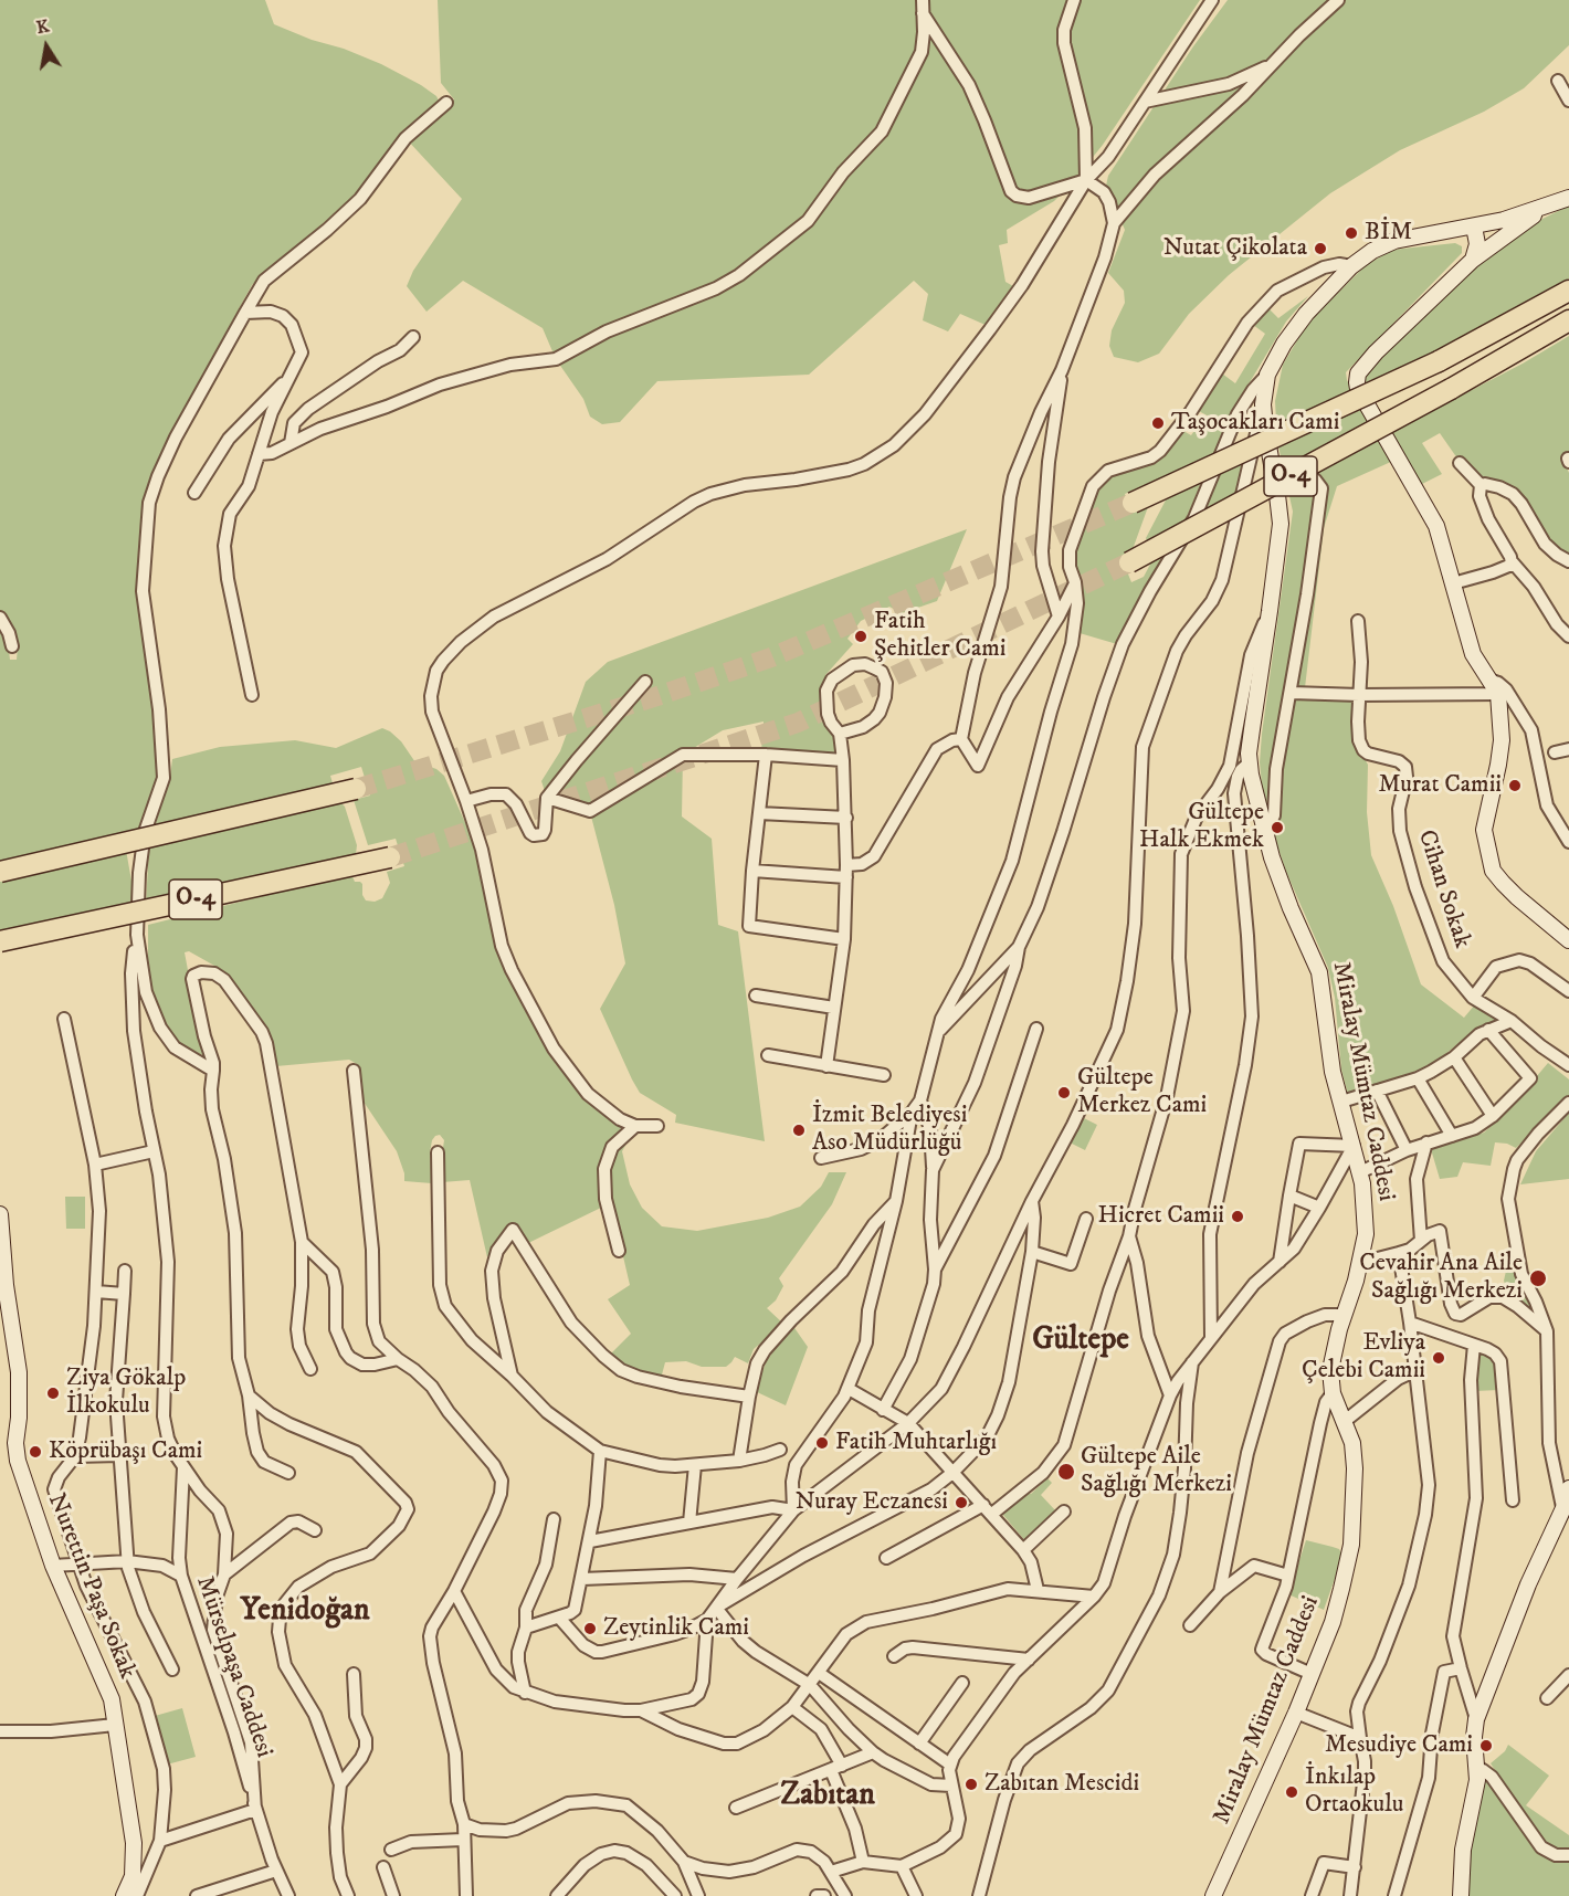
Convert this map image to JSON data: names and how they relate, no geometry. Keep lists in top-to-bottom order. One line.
{"streets":{"highway":["O-4"],"main road":["Miralay Mümtaz Caddesi","Nurettin Paşa Sokak"],"street":["Cihan Sokak","Mürselpaşa Caddesi"]},"crossings":[["Nurettin Paşa Sokak","Mürselpaşa Caddesi"]],"districts":["Gültepe","Yenidoğan","Zabıtan"],"places":["BİM","Nutat Çikolata","Taşocakları Cami","Fatih Şehitler Cami","Murat Camii","Gültepe Halk Ekmek","Gültepe Merkez Cami","İzmit Belediyesi Aso Müdürlüğü","Hicret Camii","Cevahir Ana Aile Sağlığı Merkezi","Evliya Çelebi Camii","Ziya Gökalp İlkokulu","Fatih Muhtarlığı","Köprübaşı Cami","Gültepe Aile Sağlığı Merkezi","Nuray Eczanesi","Zeytinlik Cami","Mesudiye Cami","Zabıtan Mescidi","İnkılap Ortaokulu"],"north":"top"}
